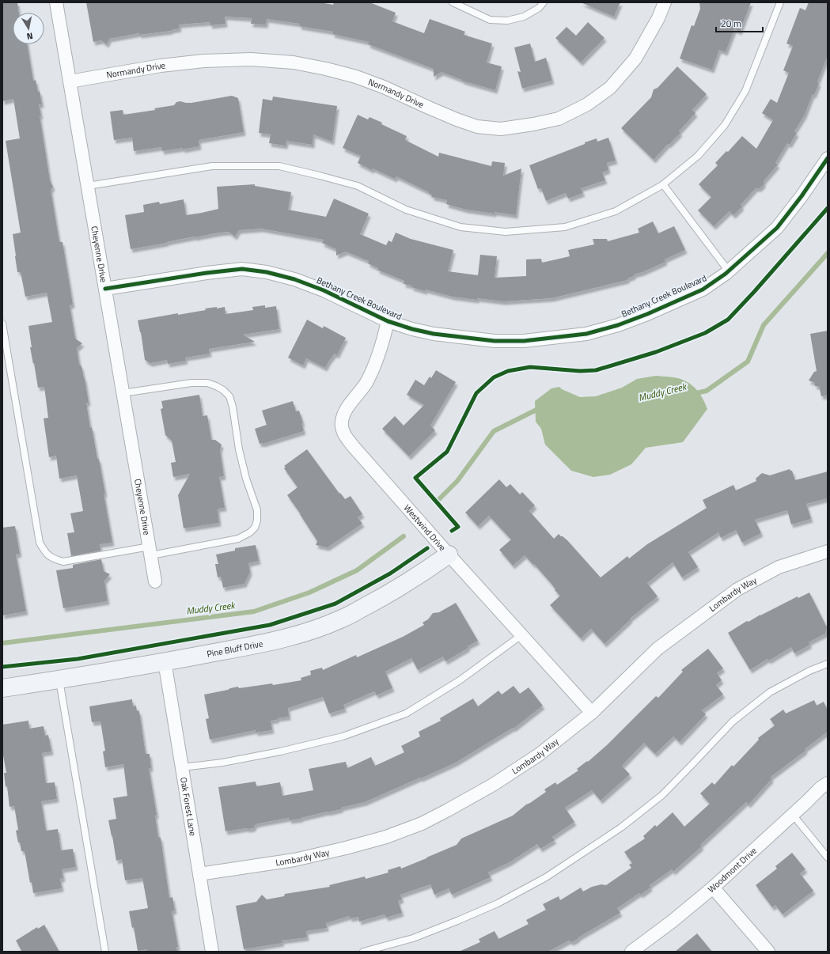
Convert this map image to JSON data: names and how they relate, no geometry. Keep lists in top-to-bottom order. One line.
{"streets":{"street":["Normandy Drive","Cheyenne Drive","Bethany Creek Boulevard","Westwind Drive","Lombardy Way","Pine Bluff Drive","Oak Forest Lane","Woodmont Drive"]},"crossings":[["Normandy Drive","Cheyenne Drive"],["Cheyenne Drive","Bethany Creek Boulevard"],["Bethany Creek Boulevard","Westwind Drive"],["Westwind Drive","Lombardy Way"],["Westwind Drive","Pine Bluff Drive"],["Lombardy Way","Oak Forest Lane"],["Pine Bluff Drive","Oak Forest Lane"]],"water":["Muddy Creek"],"scale_bar":"20 m","north":"bottom"}
